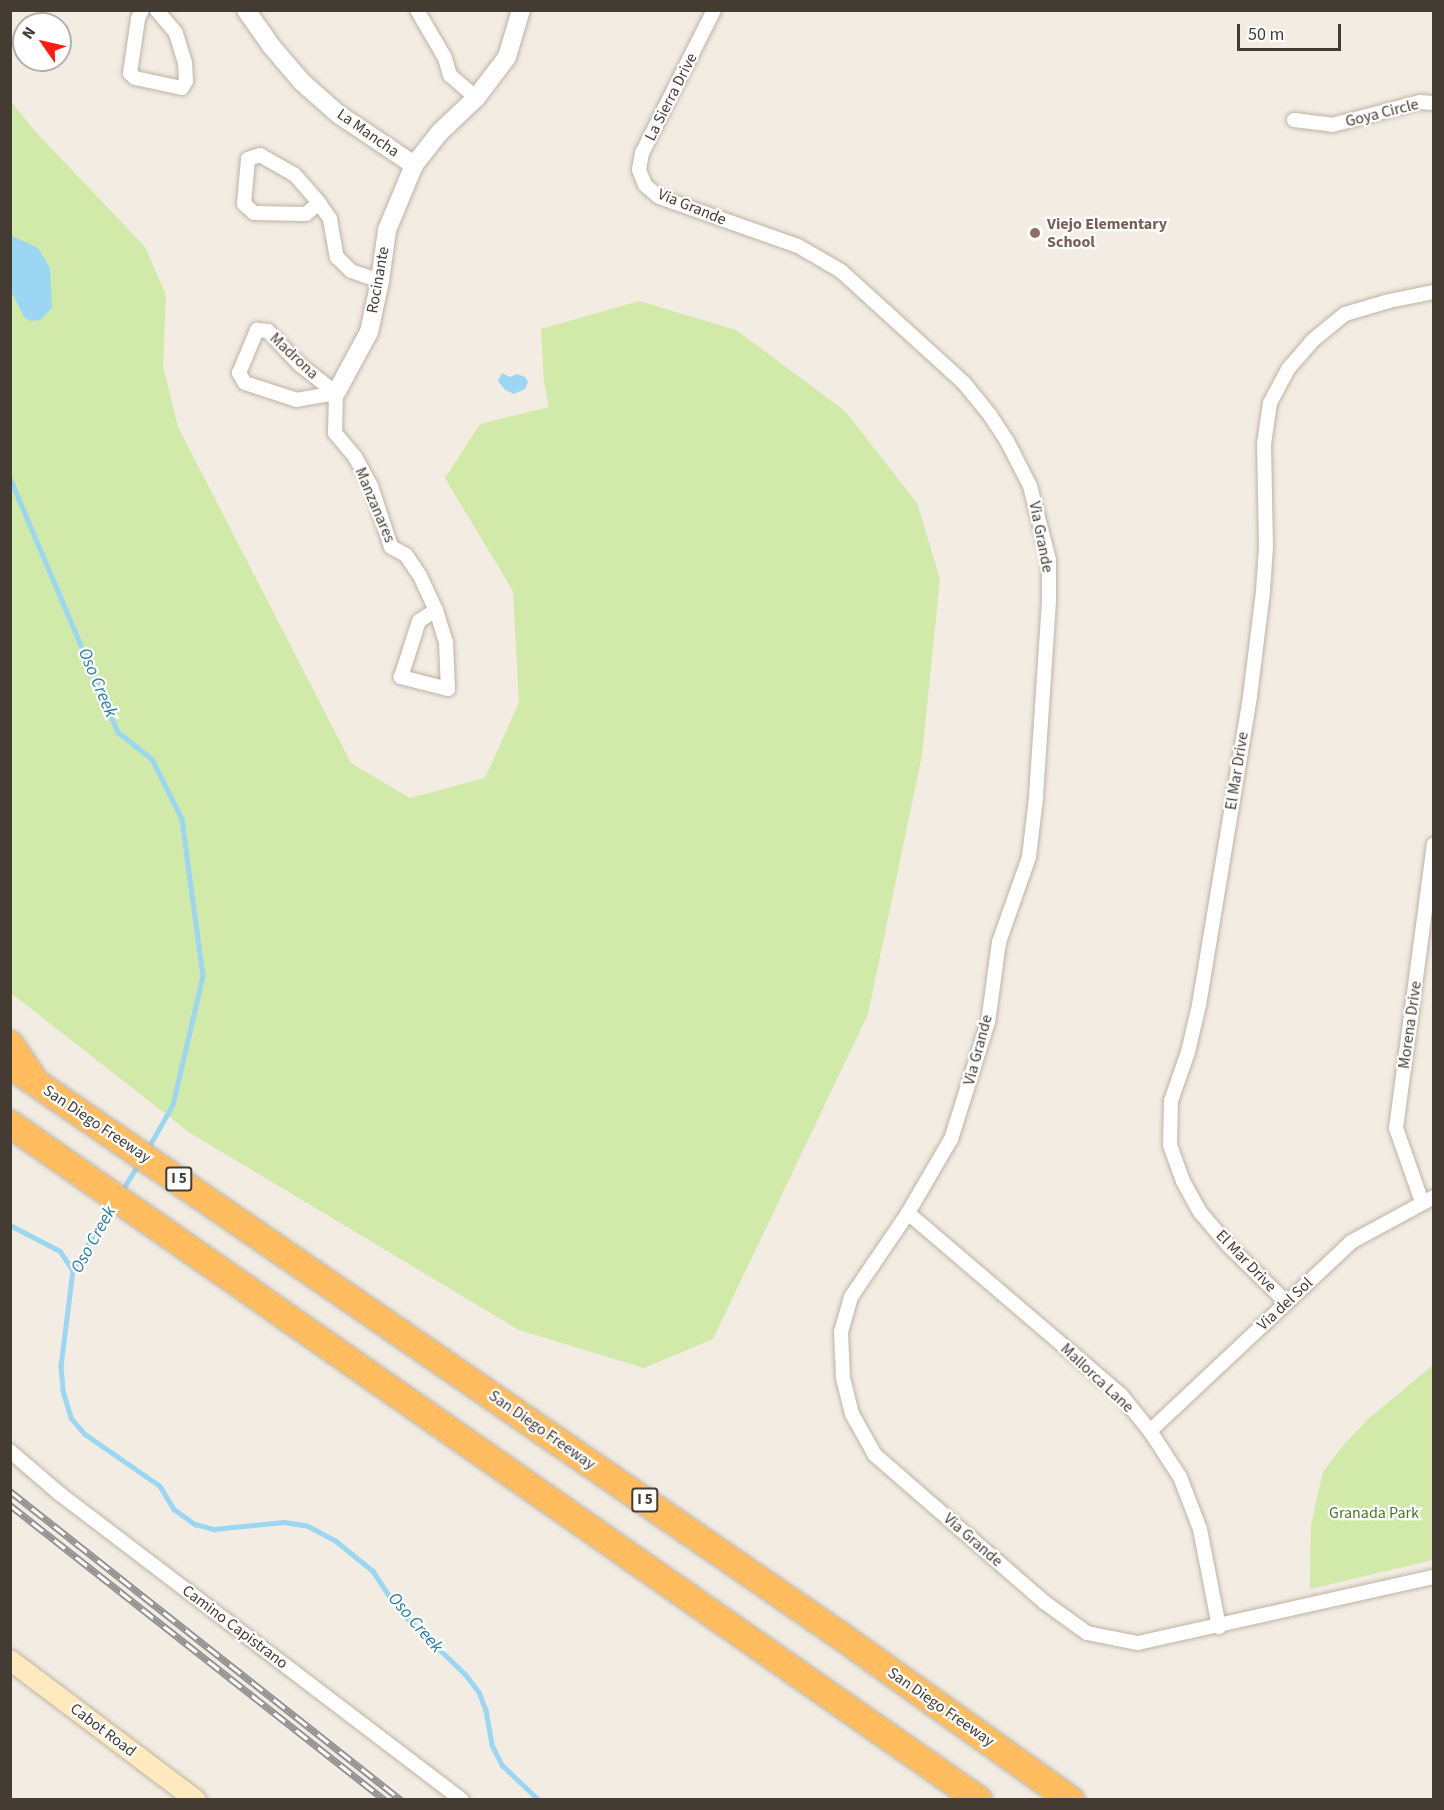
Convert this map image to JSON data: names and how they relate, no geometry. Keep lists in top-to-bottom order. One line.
{"streets":{"highway":["San Diego Freeway","I 5"],"main road":["Cabot Road"],"street":["La Sierra Drive","Goya Circle","La Mancha","Via Grande","Rocinante","Madrona","Manzanares","El Mar Drive","Morena Drive","Via del Sol","Mallorca Lane","Camino Capistrano"]},"crossings":[["La Sierra Drive","Via Grande"],["La Mancha","Rocinante"],["Via Grande","Mallorca Lane"],["Rocinante","Madrona"],["Rocinante","Manzanares"],["Madrona","Manzanares"],["El Mar Drive","Via del Sol"],["Morena Drive","Via del Sol"],["Via del Sol","Mallorca Lane"]],"water":["Oso Creek"],"parks":["Granada Park"],"places":["Viejo Elementary School"],"scale_bar":"50 m","north":"top left"}
